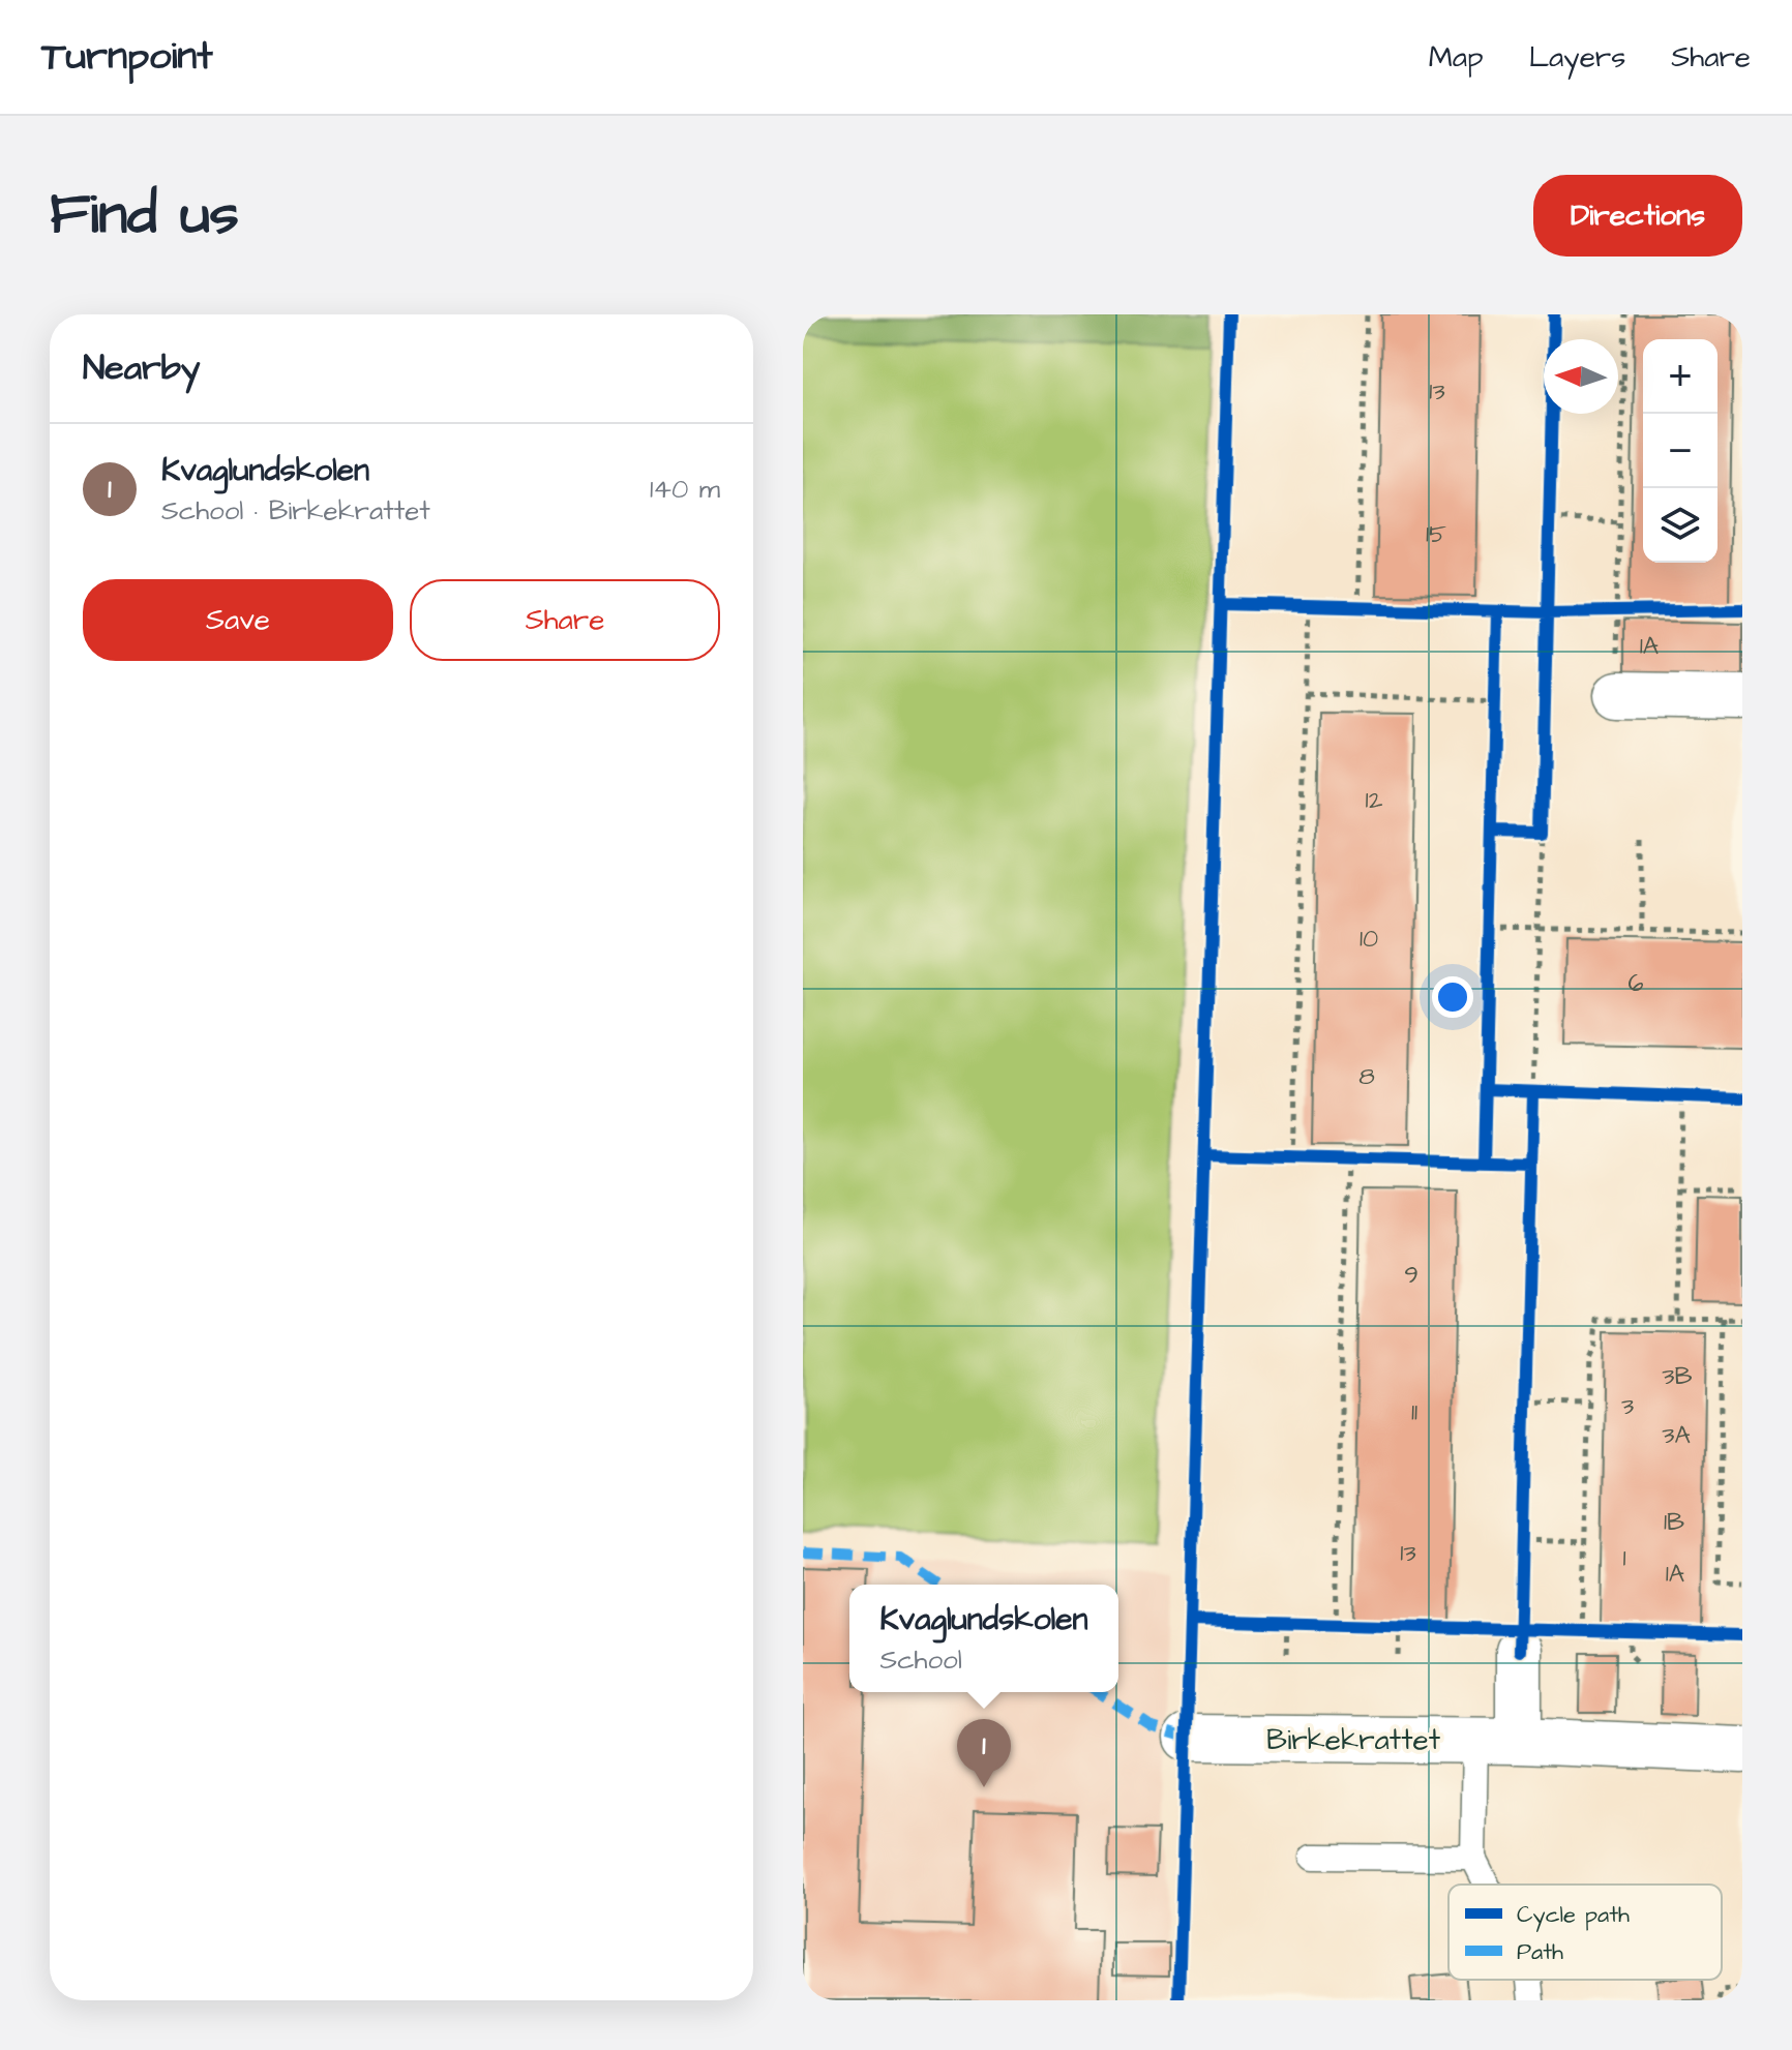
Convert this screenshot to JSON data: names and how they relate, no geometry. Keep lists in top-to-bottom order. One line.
{"streets":{"street":["Birkekrattet"]},"house_numbers":["13","15","1A","12","10","6","8","9","3B","3","11","3A","1B","13","1","1A"],"legend":["Cycle path","Path"],"north":"left","page":{"header":"Turnpoint","nav":["Map","Layers","Share"],"title":"Find us","buttons":["Directions",["Save","Share"]],"heading":"Nearby","map_buttons":["+","−"],"list":[{"mark":"1","name":"Kvaglundskolen","note":"School · Birkekrattet","value":"140 m"}],"popup":["Kvaglundskolen","School"],"pins":"1"}}
